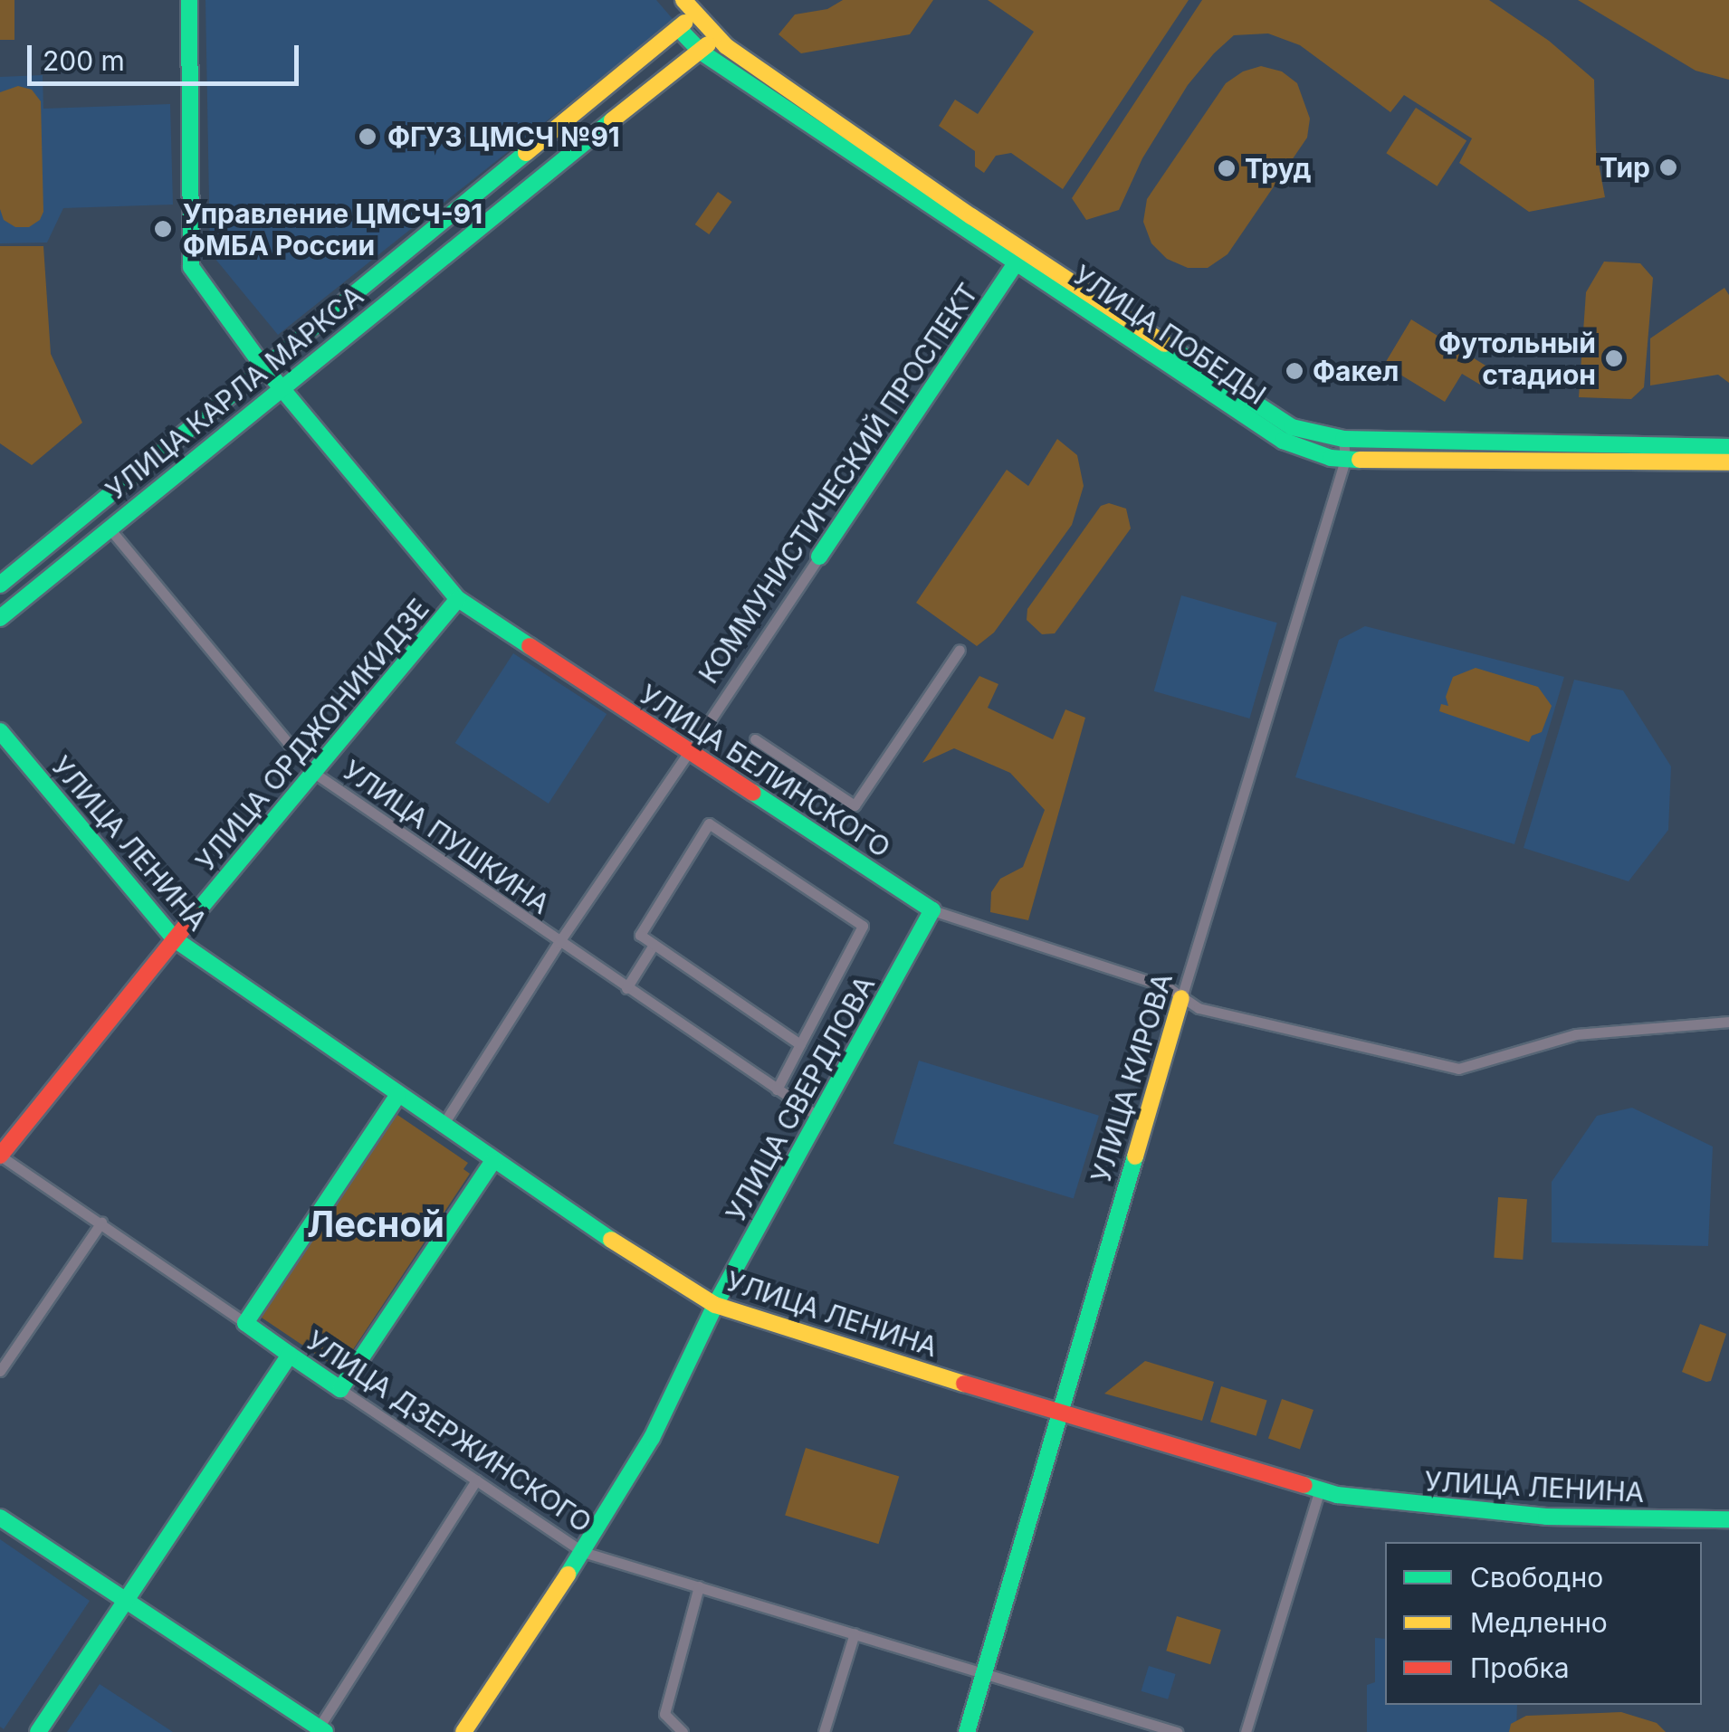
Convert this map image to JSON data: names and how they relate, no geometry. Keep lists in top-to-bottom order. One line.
{"streets":{"street":["УЛИЦА ПОБЕДЫ","УЛИЦА КАРЛА МАРКСА","КОММУНИСТИЧЕСКИЙ ПРОСПЕКТ","УЛИЦА ОРДЖОНИКИДЗЕ","УЛИЦА БЕЛИНСКОГО","УЛИЦА ПУШКИНА","УЛИЦА ЛЕНИНА","УЛИЦА КИРОВА","УЛИЦА СВЕРДЛОВА","УЛИЦА ДЗЕРЖИНСКОГО"]},"crossings":[["УЛИЦА ПОБЕДЫ","УЛИЦА КАРЛА МАРКСА"],["УЛИЦА ПОБЕДЫ","КОММУНИСТИЧЕСКИЙ ПРОСПЕКТ"],["УЛИЦА ПОБЕДЫ","УЛИЦА КИРОВА"],["УЛИЦА КАРЛА МАРКСА","УЛИЦА БЕЛИНСКОГО"],["УЛИЦА КАРЛА МАРКСА","УЛИЦА ПУШКИНА"],["УЛИЦА ОРДЖОНИКИДЗЕ","УЛИЦА БЕЛИНСКОГО"],["УЛИЦА ОРДЖОНИКИДЗЕ","УЛИЦА ПУШКИНА"],["УЛИЦА ОРДЖОНИКИДЗЕ","УЛИЦА ЛЕНИНА"],["УЛИЦА ОРДЖОНИКИДЗЕ","УЛИЦА ДЗЕРЖИНСКОГО"],["УЛИЦА БЕЛИНСКОГО","УЛИЦА КИРОВА"],["УЛИЦА БЕЛИНСКОГО","УЛИЦА СВЕРДЛОВА"],["УЛИЦА ПУШКИНА","УЛИЦА СВЕРДЛОВА"],["УЛИЦА ЛЕНИНА","УЛИЦА КИРОВА"],["УЛИЦА ЛЕНИНА","УЛИЦА СВЕРДЛОВА"],["УЛИЦА КИРОВА","УЛИЦА ДЗЕРЖИНСКОГО"],["УЛИЦА СВЕРДЛОВА","УЛИЦА ДЗЕРЖИНСКОГО"]],"districts":["Лесной"],"places":["ФГУЗ ЦМСЧ №91","Тир","Труд","Управление ЦМСЧ-91 ФМБА России","Футольный стадион","Факел"],"legend":["Свободно","Медленно","Пробка"],"scale_bar":"200 m"}
